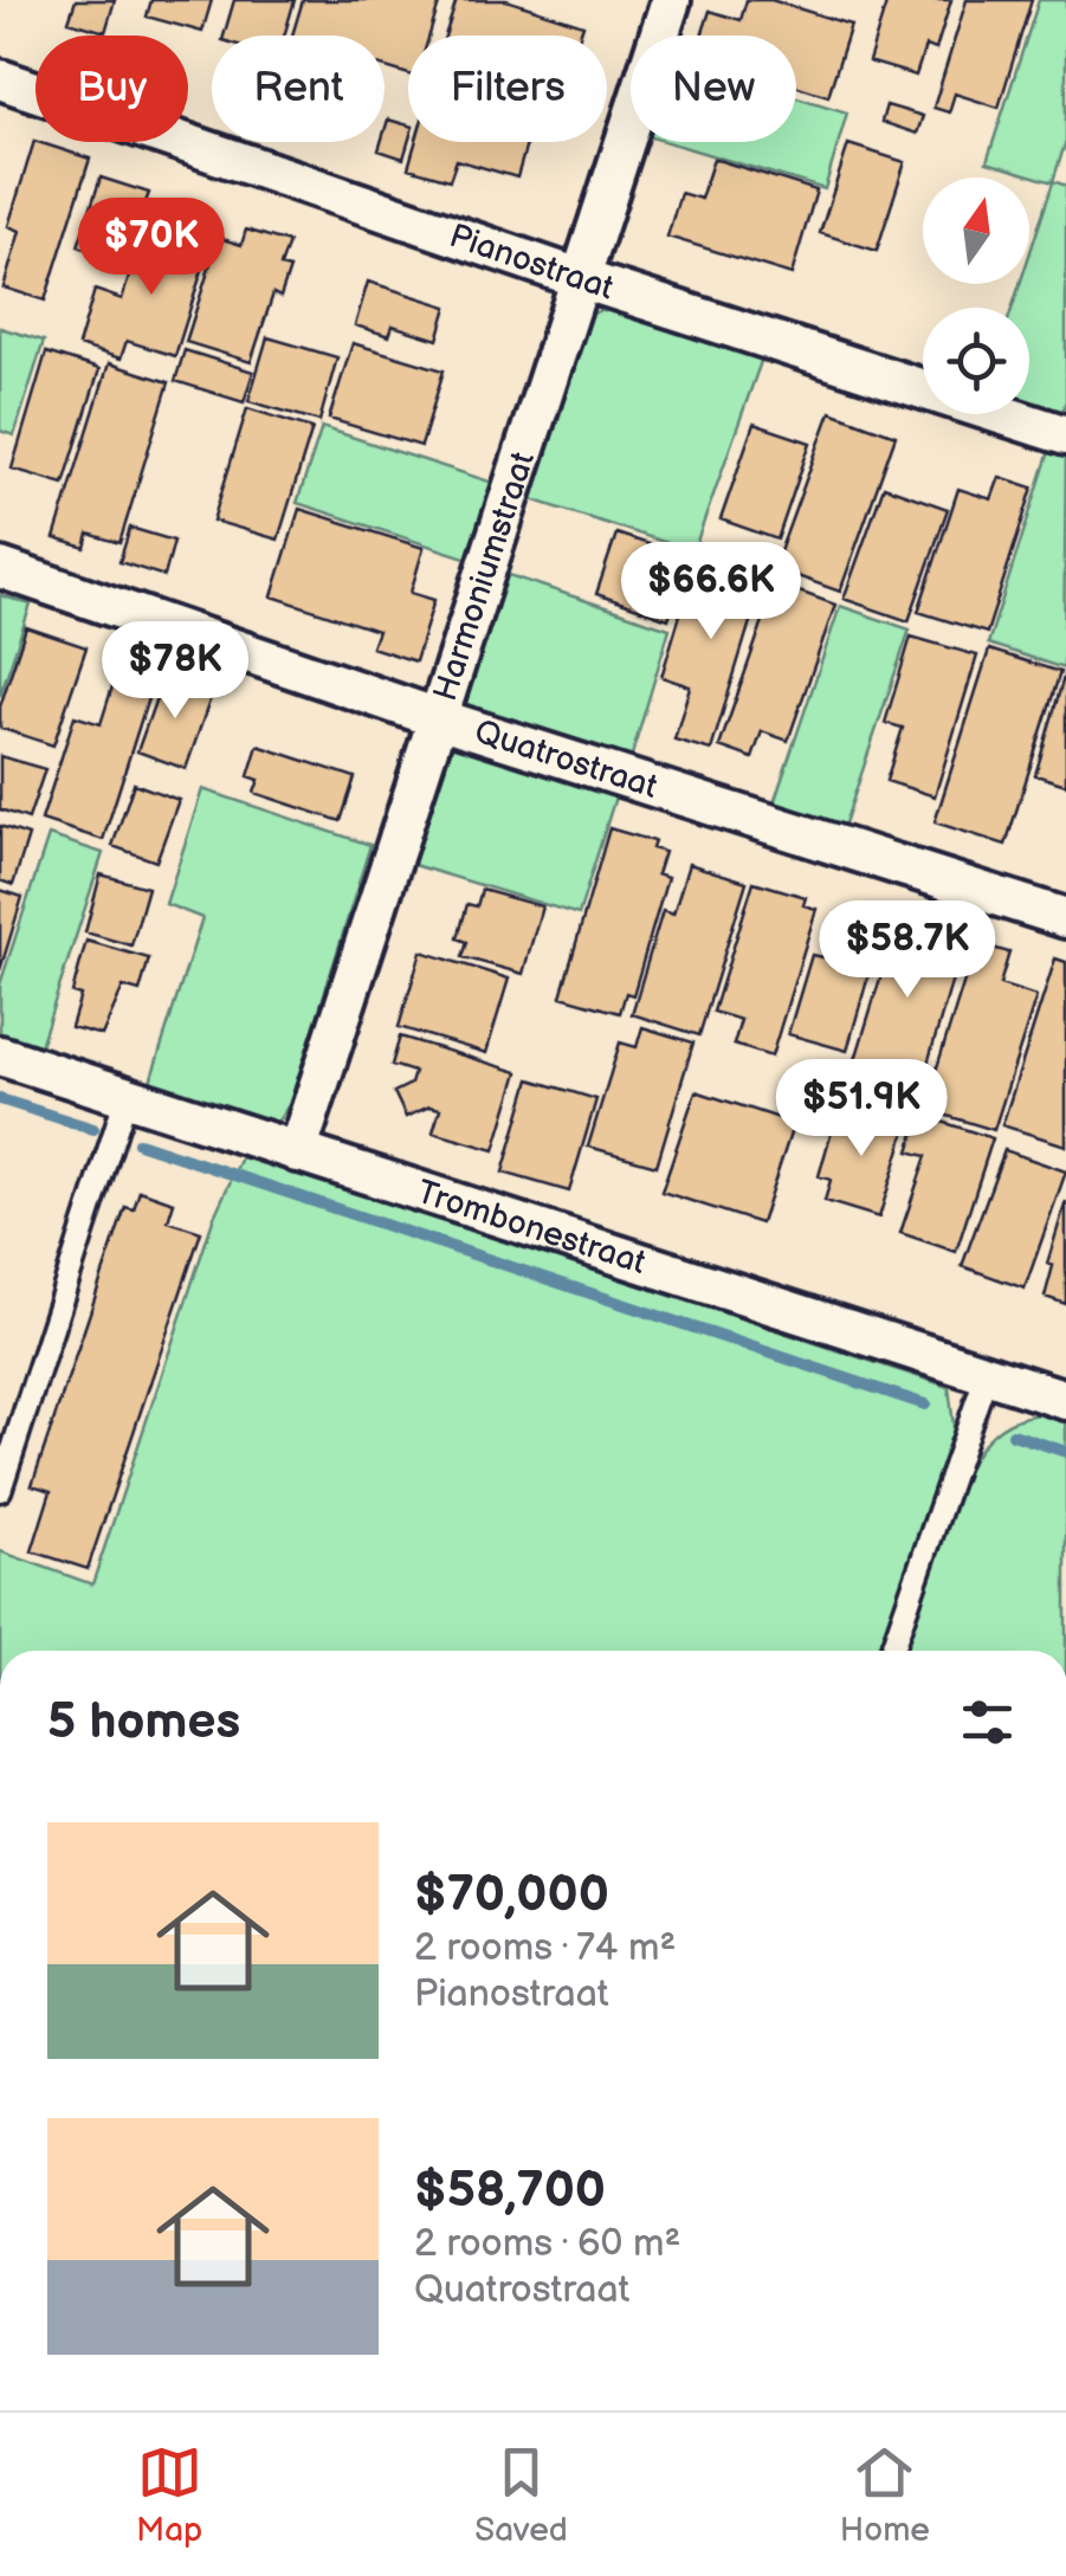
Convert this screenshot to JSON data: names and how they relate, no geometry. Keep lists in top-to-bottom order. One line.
{"streets":{"street":["Pianostraat","Harmoniumstraat","Quatrostraat","Trombonestraat"]},"crossings":[["Pianostraat","Harmoniumstraat"],["Harmoniumstraat","Quatrostraat"],["Harmoniumstraat","Trombonestraat"]],"north":"top","page":{"chip":["Buy","Rent","Filters","New"],"price":["$70K","$66.6K","$78K","$58.7K","$51.9K"],"heading":"5 homes","list":[{"name":"$70,000","note":"2 rooms · 74 m² · Pianostraat"},{"name":"$58,700","note":"2 rooms · 60 m² · Quatrostraat"}],"tabs":["Map","Saved","Home"]}}
